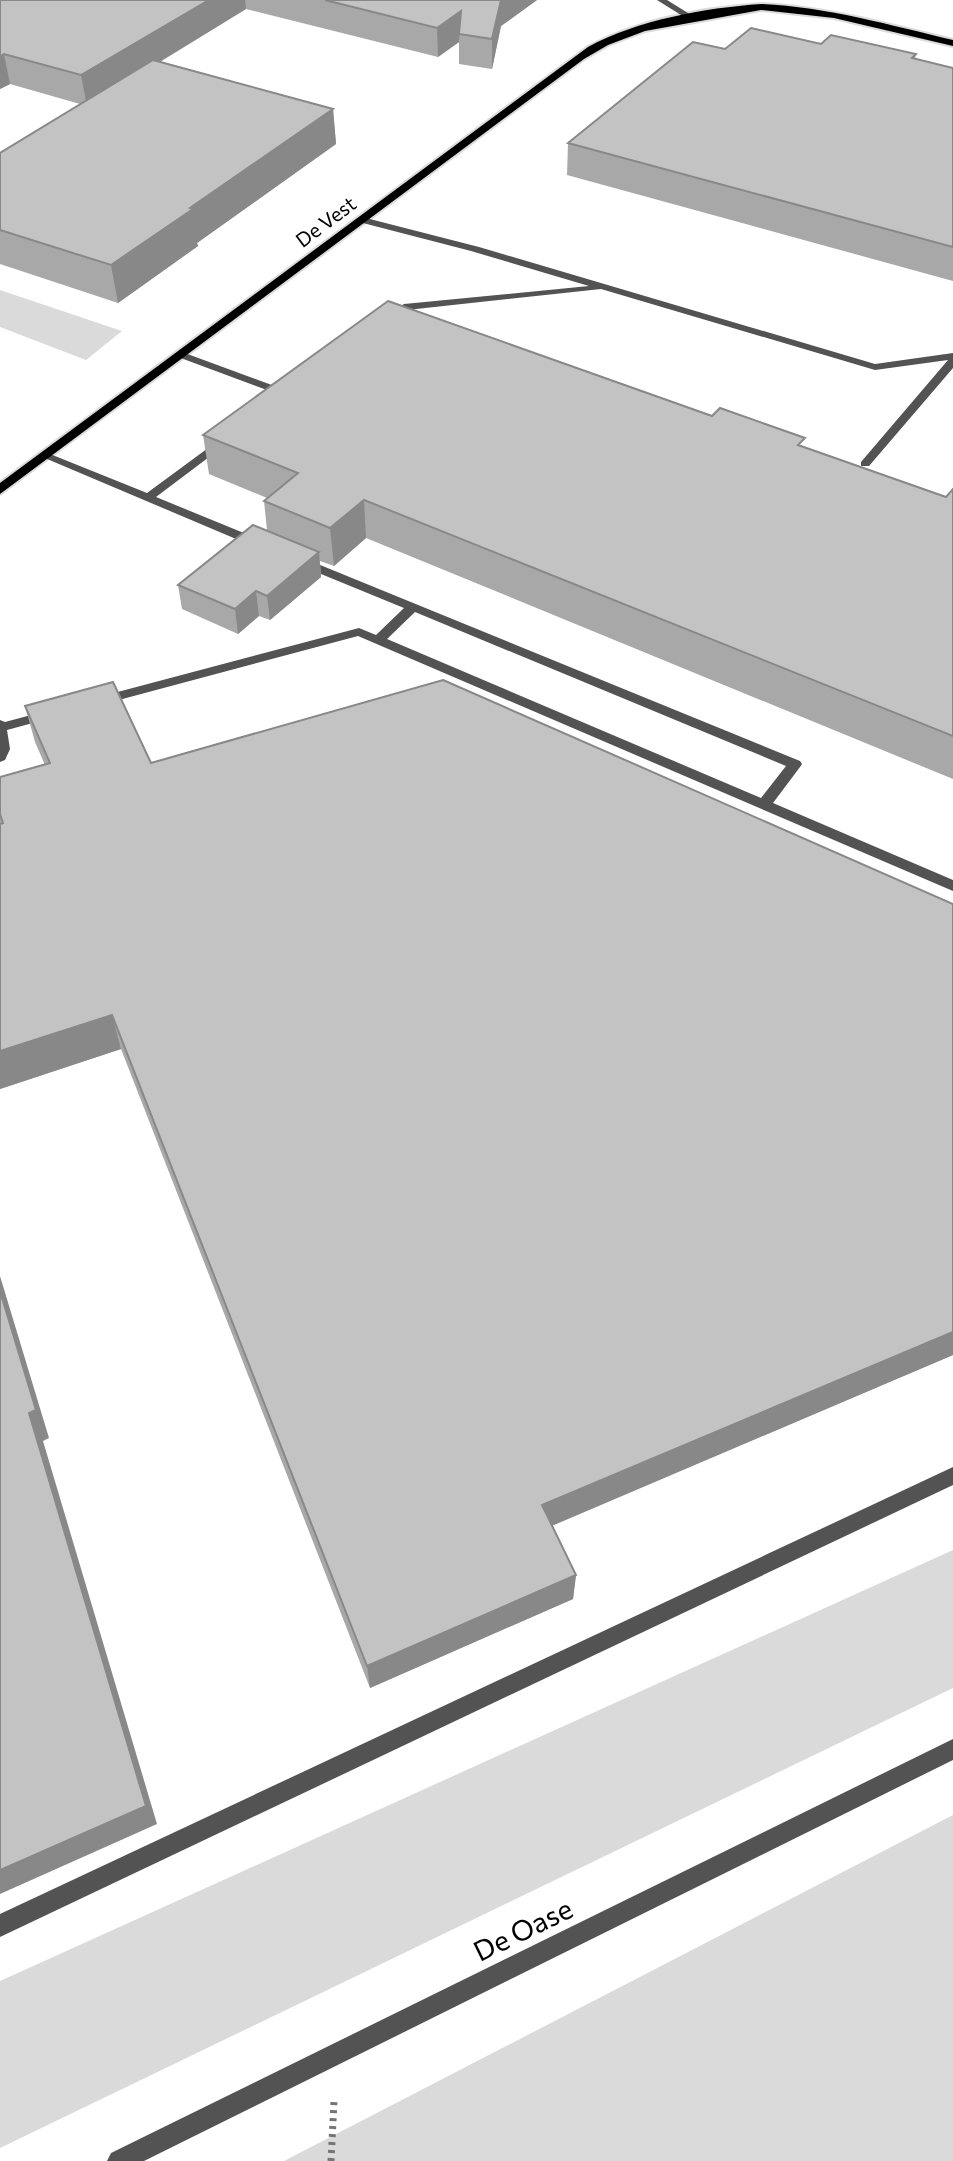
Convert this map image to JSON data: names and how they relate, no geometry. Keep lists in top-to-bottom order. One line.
{"streets":{"main road":["De Vest"],"street":["De Oase"]}}
